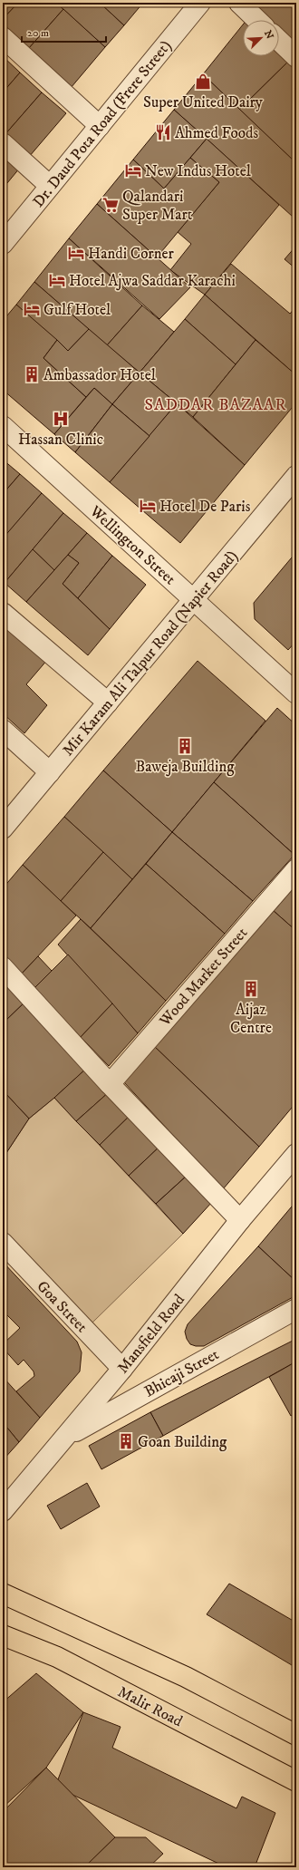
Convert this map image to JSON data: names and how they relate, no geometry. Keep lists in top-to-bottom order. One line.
{"streets":{"main road":["Malir Road"],"street":["Dr. Daud Pota Road (Frere Street)","Wellington Street","Mir Karam Ali Talpur Road (Napier Road)","Wood Market Street","Goa Street","Mansfield Road","Bhicaji Street"]},"crossings":[["Wellington Street","Mir Karam Ali Talpur Road (Napier Road)"],["Goa Street","Mansfield Road"],["Mansfield Road","Bhicaji Street"]],"districts":["SADDAR BAZAAR"],"places":{"shop":["Super United Dairy"],"restaurant":["Ahmed Foods"],"hotel":["New Indus Hotel","Handi Corner","Hotel Ajwa Saddar Karachi","Gulf Hotel","Hotel De Paris"],"supermarket":["Qalandari Super Mart"],"building":["Ambassador Hotel","Baweja Building","Aijaz Centre","Goan Building"],"hospital":["Hassan Clinic"]},"scale_bar":"20 m","north":"top right"}
